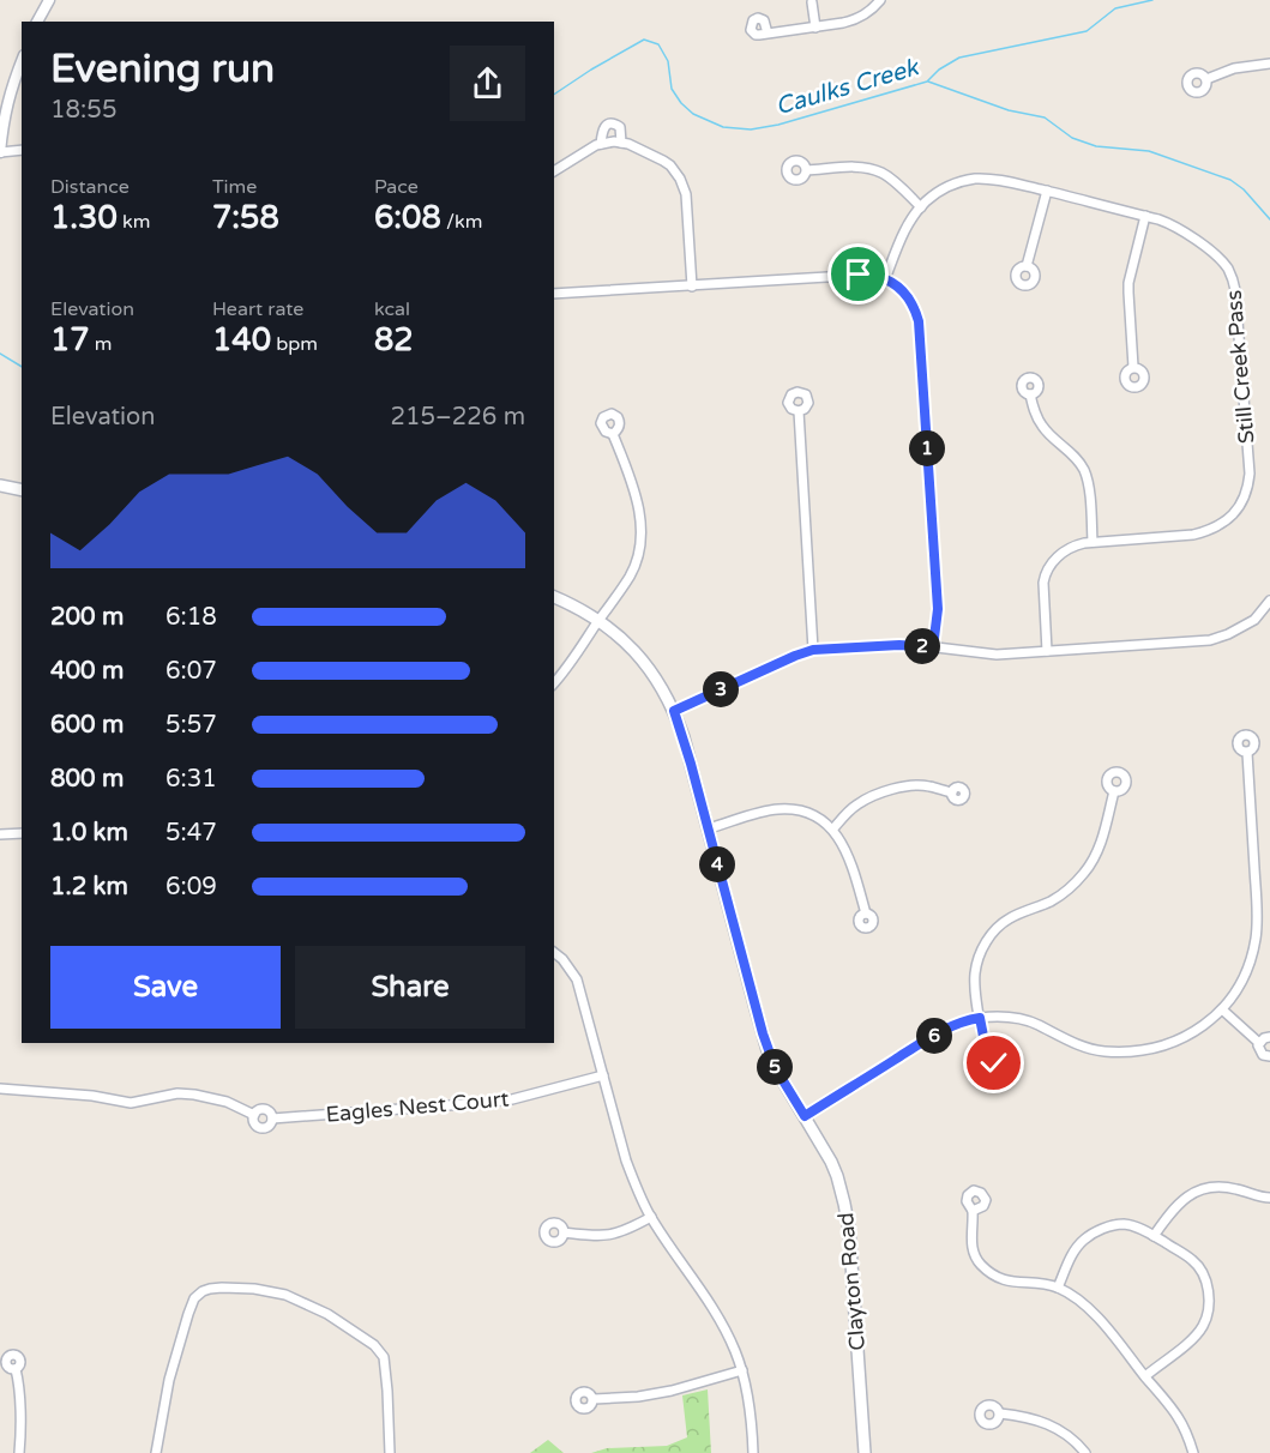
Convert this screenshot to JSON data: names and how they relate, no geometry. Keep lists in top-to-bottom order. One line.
{"streets":{"main road":["Clayton Road"],"street":["Still Creek Pass","Eagles Nest Court"]},"water":["Caulks Creek"],"page":{"heading":["Evening run","18:55"],"stats":[["Distance","1.30 km"],["Time","7:58"],["Pace","6:08 /km"],["Elevation","17 m"],["Heart rate","140 bpm"],["kcal","82"]],"chart":["Elevation","215–226 m"],"pins":["1","2","3","4","6","5"],"list":[{"name":"200 m","note":"6:18"},{"name":"400 m","note":"6:07"},{"name":"600 m","note":"5:57"},{"name":"800 m","note":"6:31"},{"name":"1.0 km","note":"5:47"},{"name":"1.2 km","note":"6:09"}],"buttons":["Save","Share"]}}
